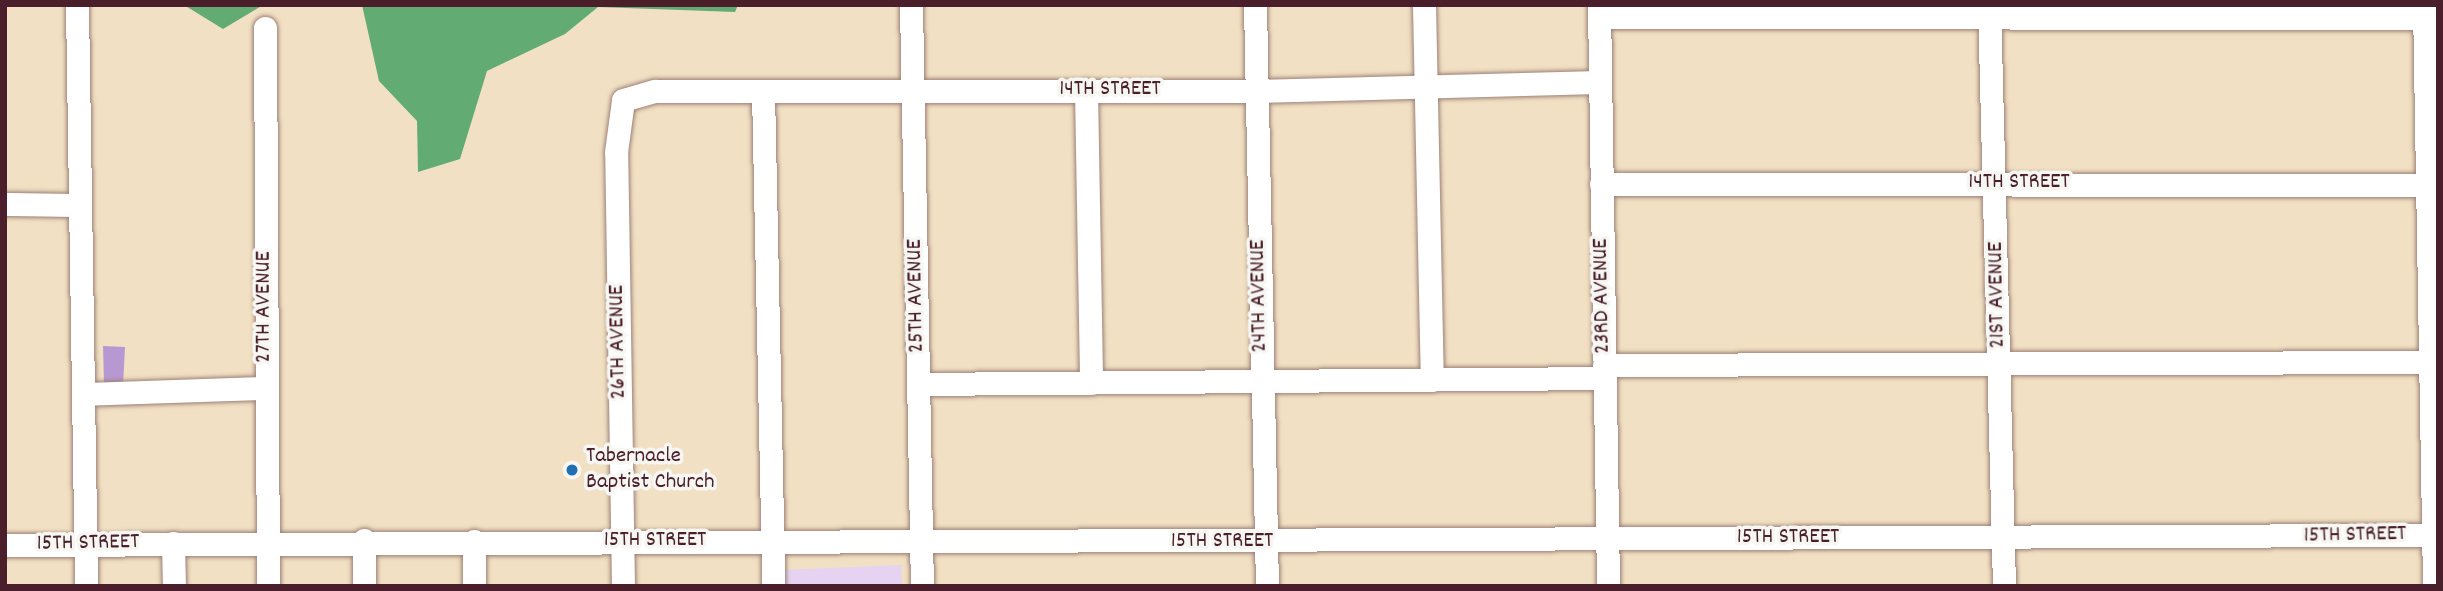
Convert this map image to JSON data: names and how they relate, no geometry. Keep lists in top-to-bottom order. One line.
{"streets":{"street":["14TH STREET","21ST AVENUE","25TH AVENUE","24TH AVENUE","23RD AVENUE","27TH AVENUE","26TH AVENUE","15TH STREET"]},"crossings":[["14TH STREET","21ST AVENUE"],["14TH STREET","25TH AVENUE"],["14TH STREET","24TH AVENUE"],["14TH STREET","23RD AVENUE"],["14TH STREET","26TH AVENUE"],["21ST AVENUE","15TH STREET"],["25TH AVENUE","15TH STREET"],["24TH AVENUE","15TH STREET"],["23RD AVENUE","15TH STREET"],["27TH AVENUE","15TH STREET"],["26TH AVENUE","15TH STREET"]],"places":["Tabernacle Baptist Church"]}
